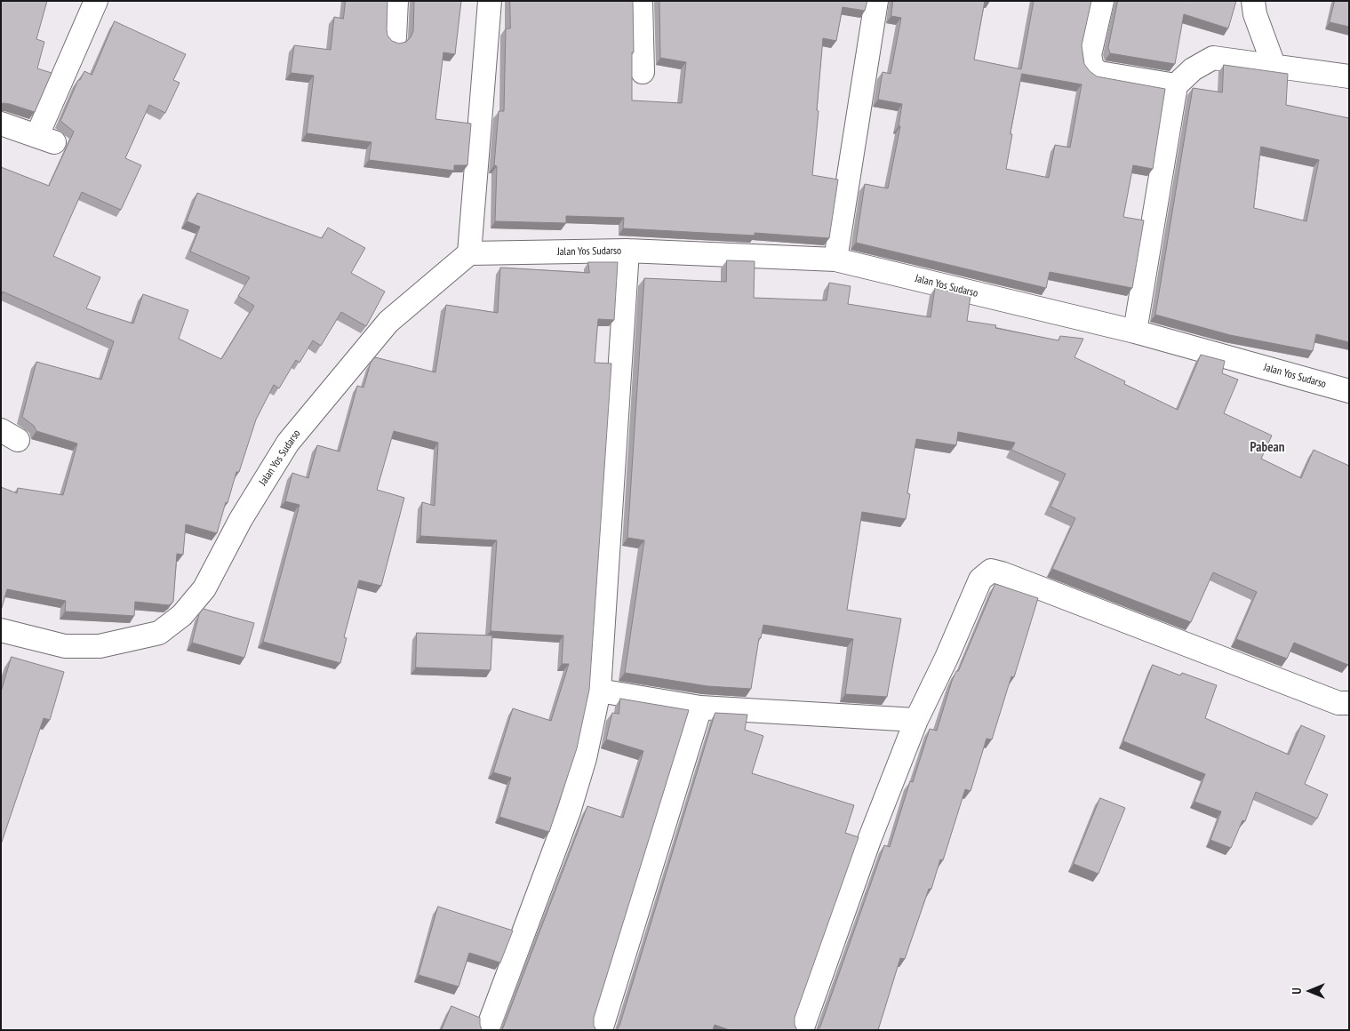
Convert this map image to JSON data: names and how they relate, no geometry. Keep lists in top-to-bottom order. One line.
{"streets":{"street":["Jalan Yos Sudarso"]},"districts":["Pabean"],"north":"left"}
